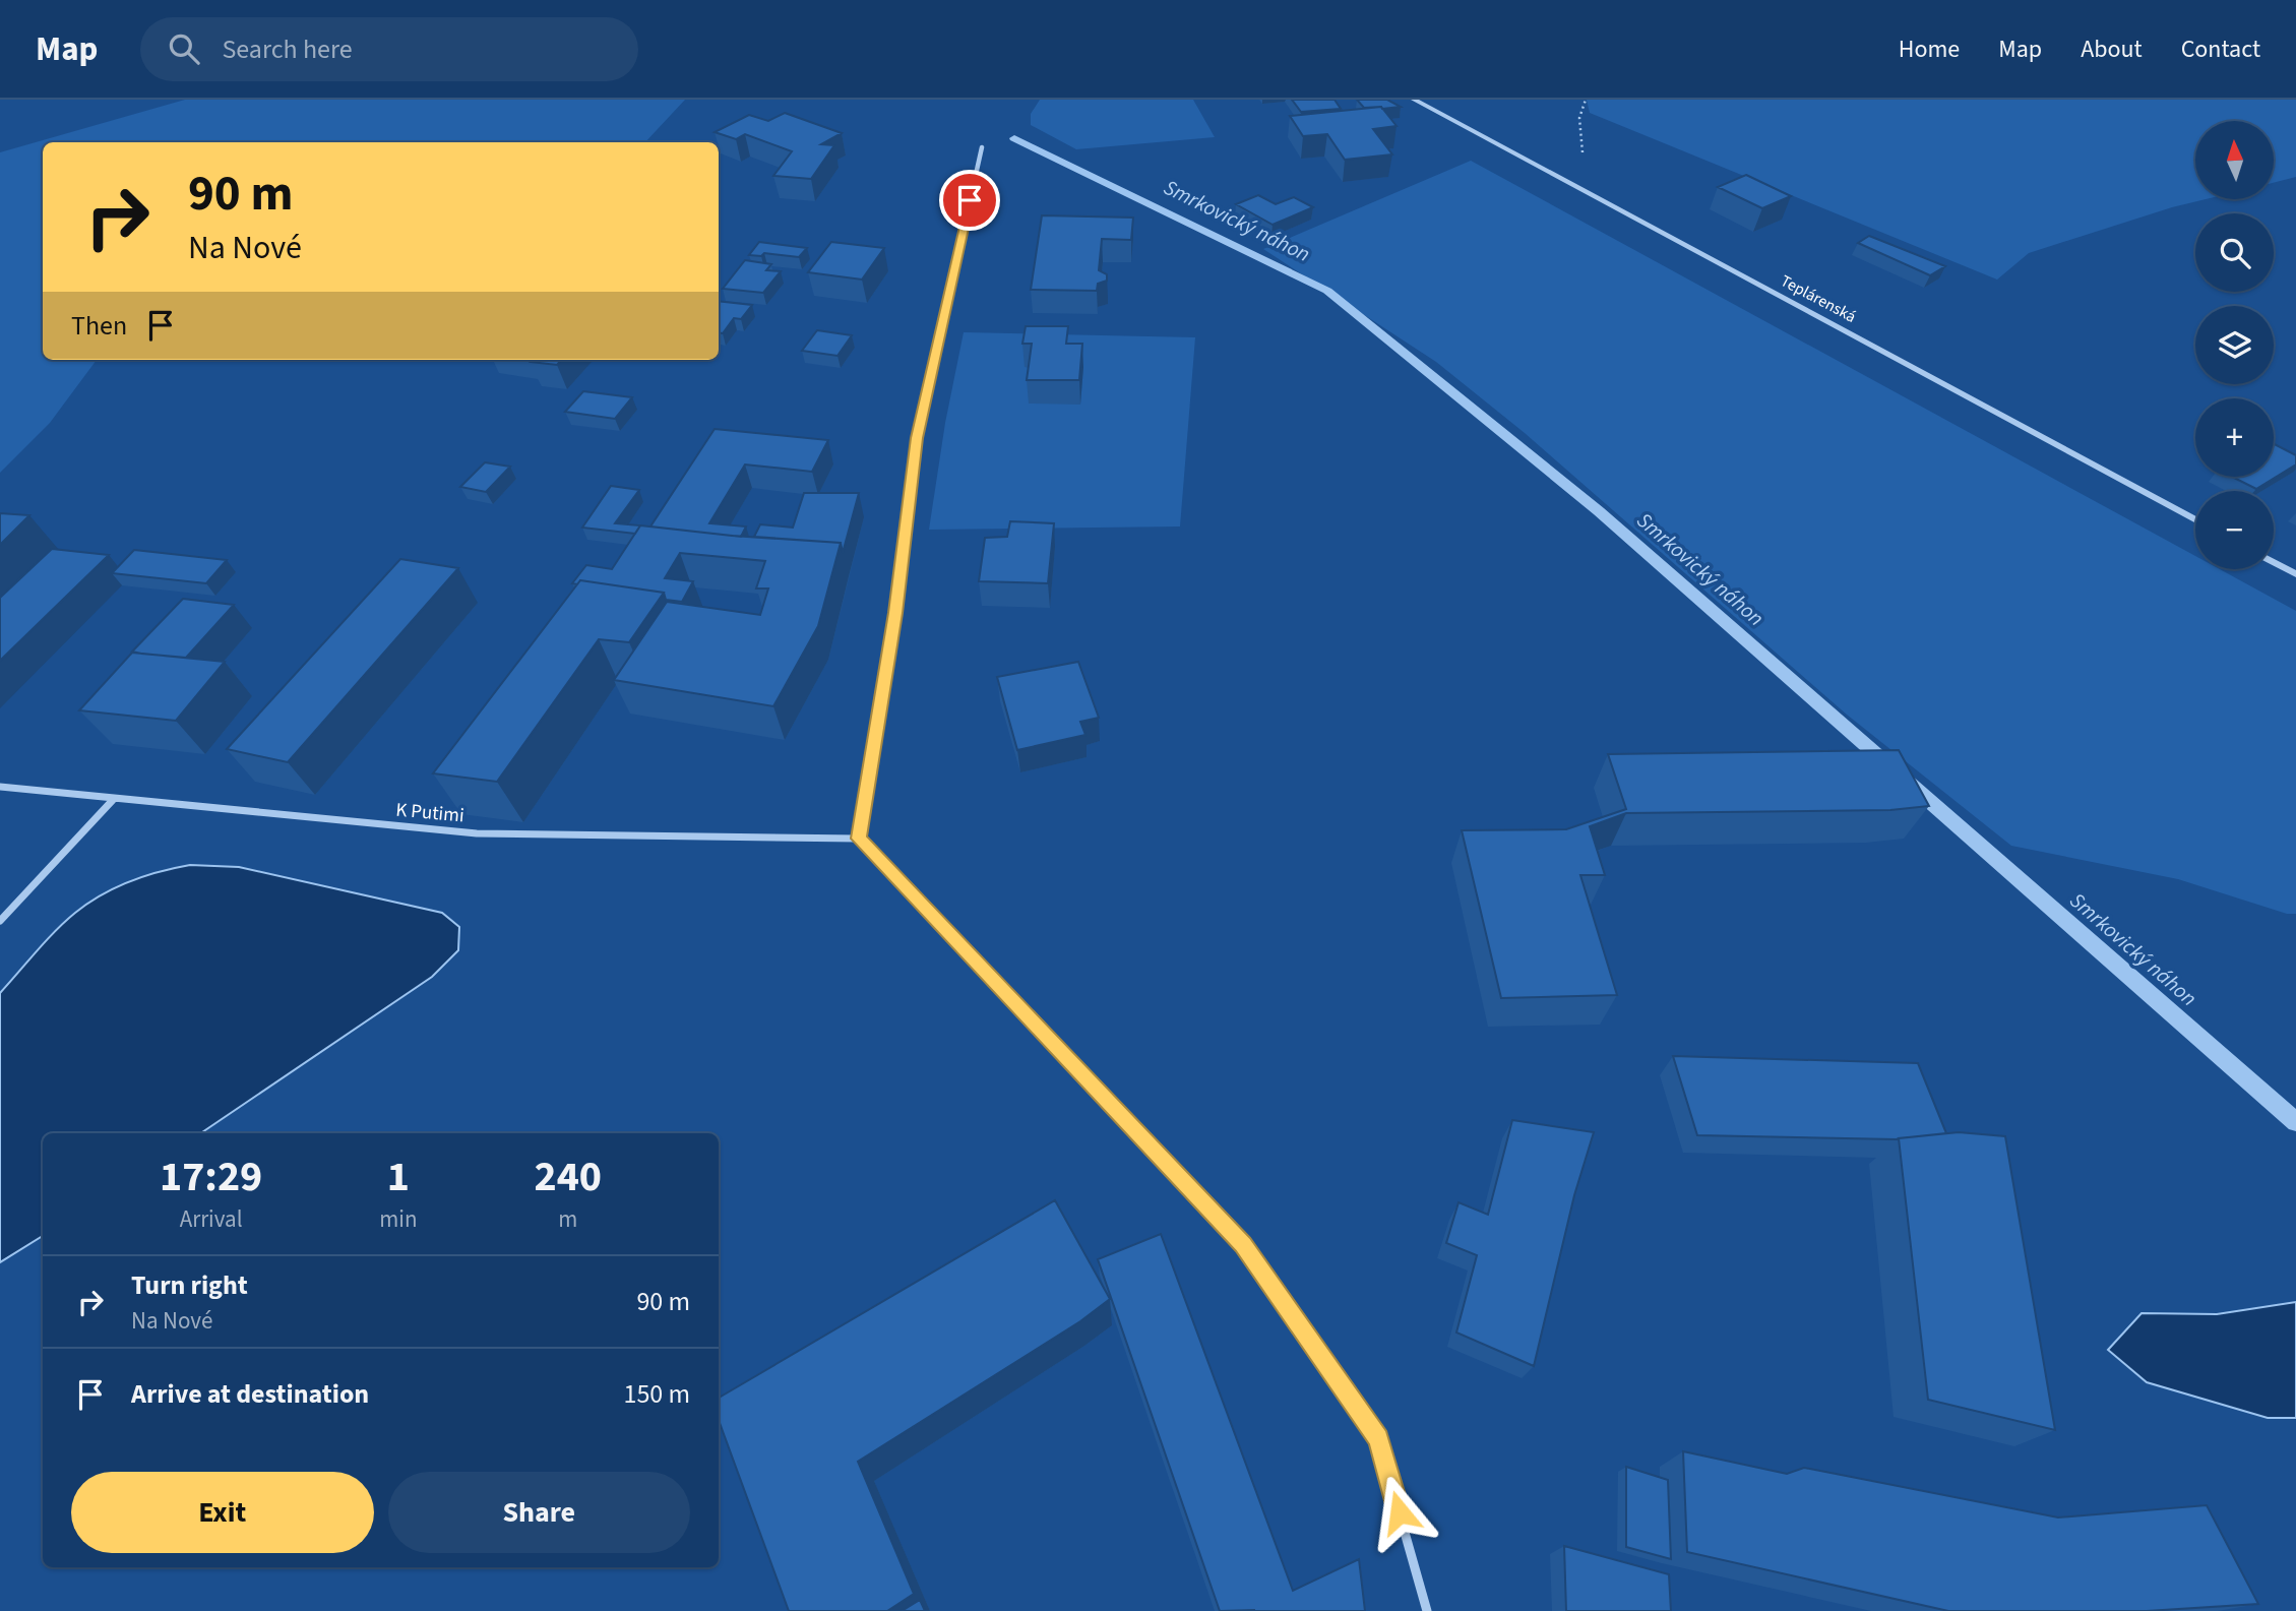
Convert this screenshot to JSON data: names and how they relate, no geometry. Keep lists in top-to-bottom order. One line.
{"streets":{"street":["Teplárenská","K Putimi"]},"water":["Smrkovický náhon"],"north":"top","page":{"header":"Map","search":"Search here","nav":["Home","Map","About","Contact"],"map_buttons":["+","−"],"turn":["90 m","Na Nové"],"then":"Then","eta":["17:29","Arrival","1","min","240","m"],"list":[{"name":"Turn right","note":"Na Nové","value":"90 m"},{"name":"Arrive at destination","value":"150 m"}],"buttons":["Exit","Share"]}}
